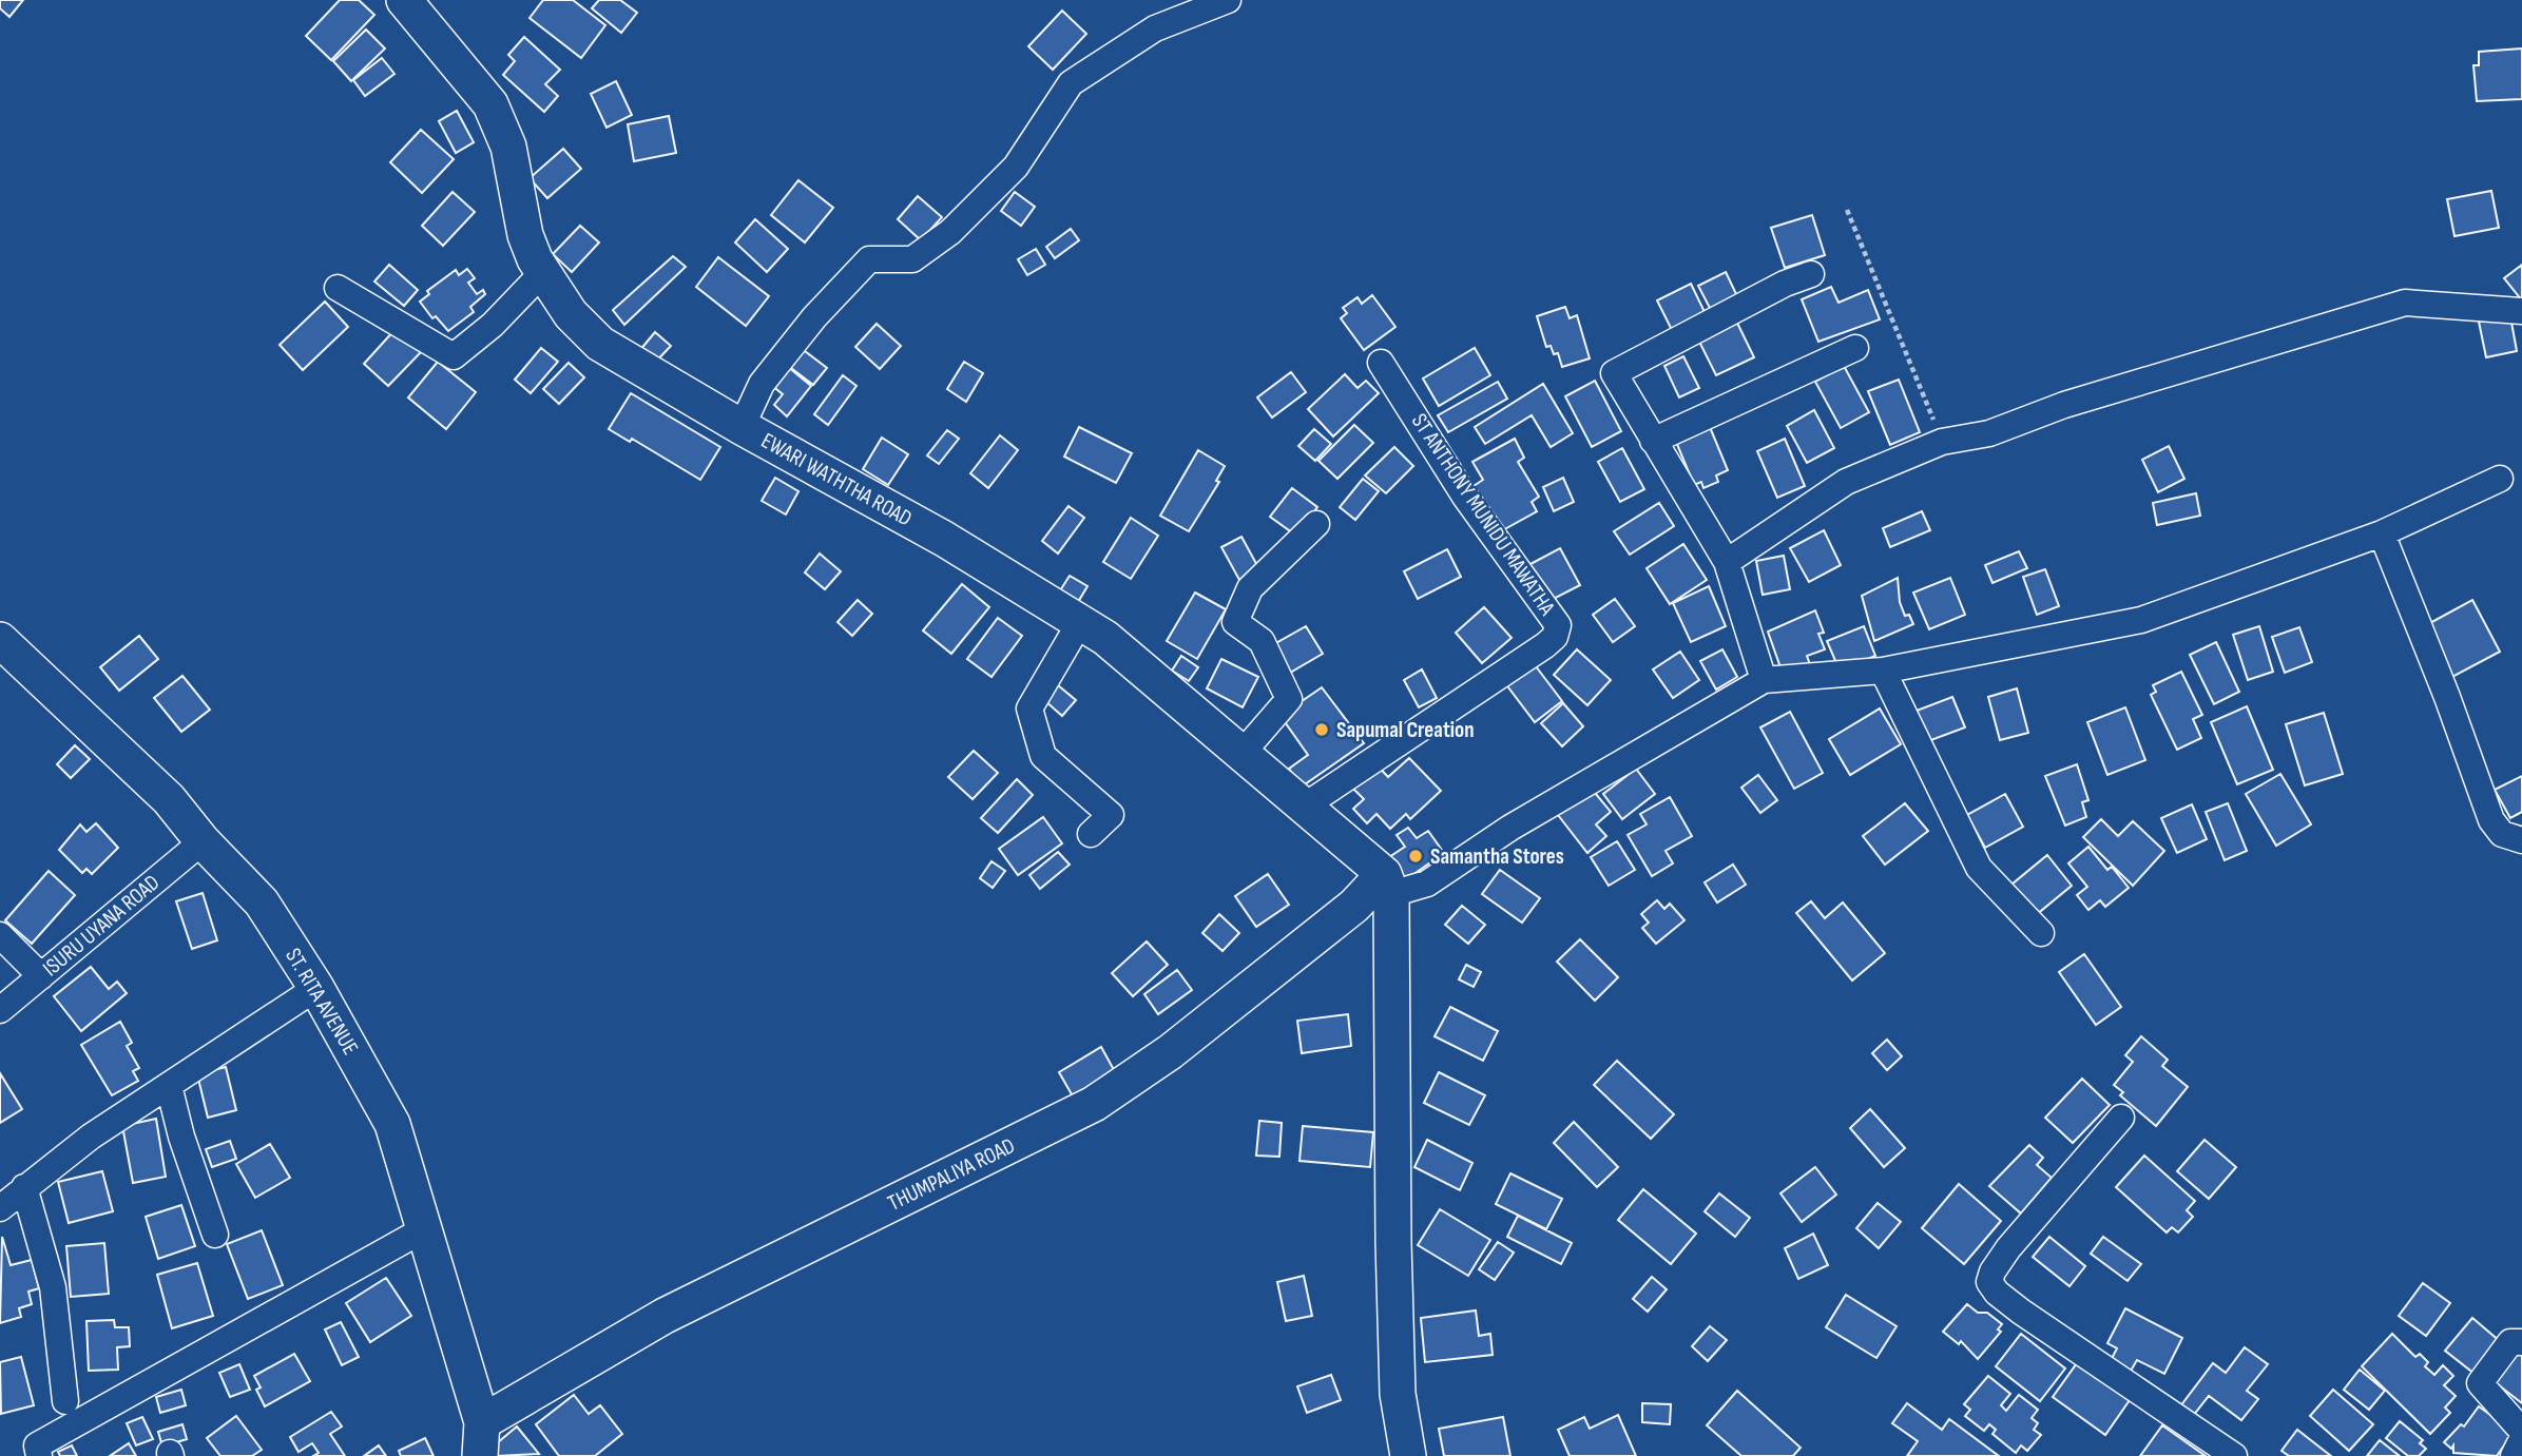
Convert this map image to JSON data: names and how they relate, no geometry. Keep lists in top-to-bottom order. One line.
{"streets":{"street":["EWARI WATHTHA ROAD","ST ANTHONY MUNIDU MAWATHA","ISURU UYANA ROAD","ST. RITA AVENUE","THUMPALIYA ROAD"]},"crossings":[["EWARI WATHTHA ROAD","ST ANTHONY MUNIDU MAWATHA"],["EWARI WATHTHA ROAD","THUMPALIYA ROAD"],["ISURU UYANA ROAD","ST. RITA AVENUE"],["ST. RITA AVENUE","THUMPALIYA ROAD"]],"places":["Sapumal Creation","Samantha Stores"]}
